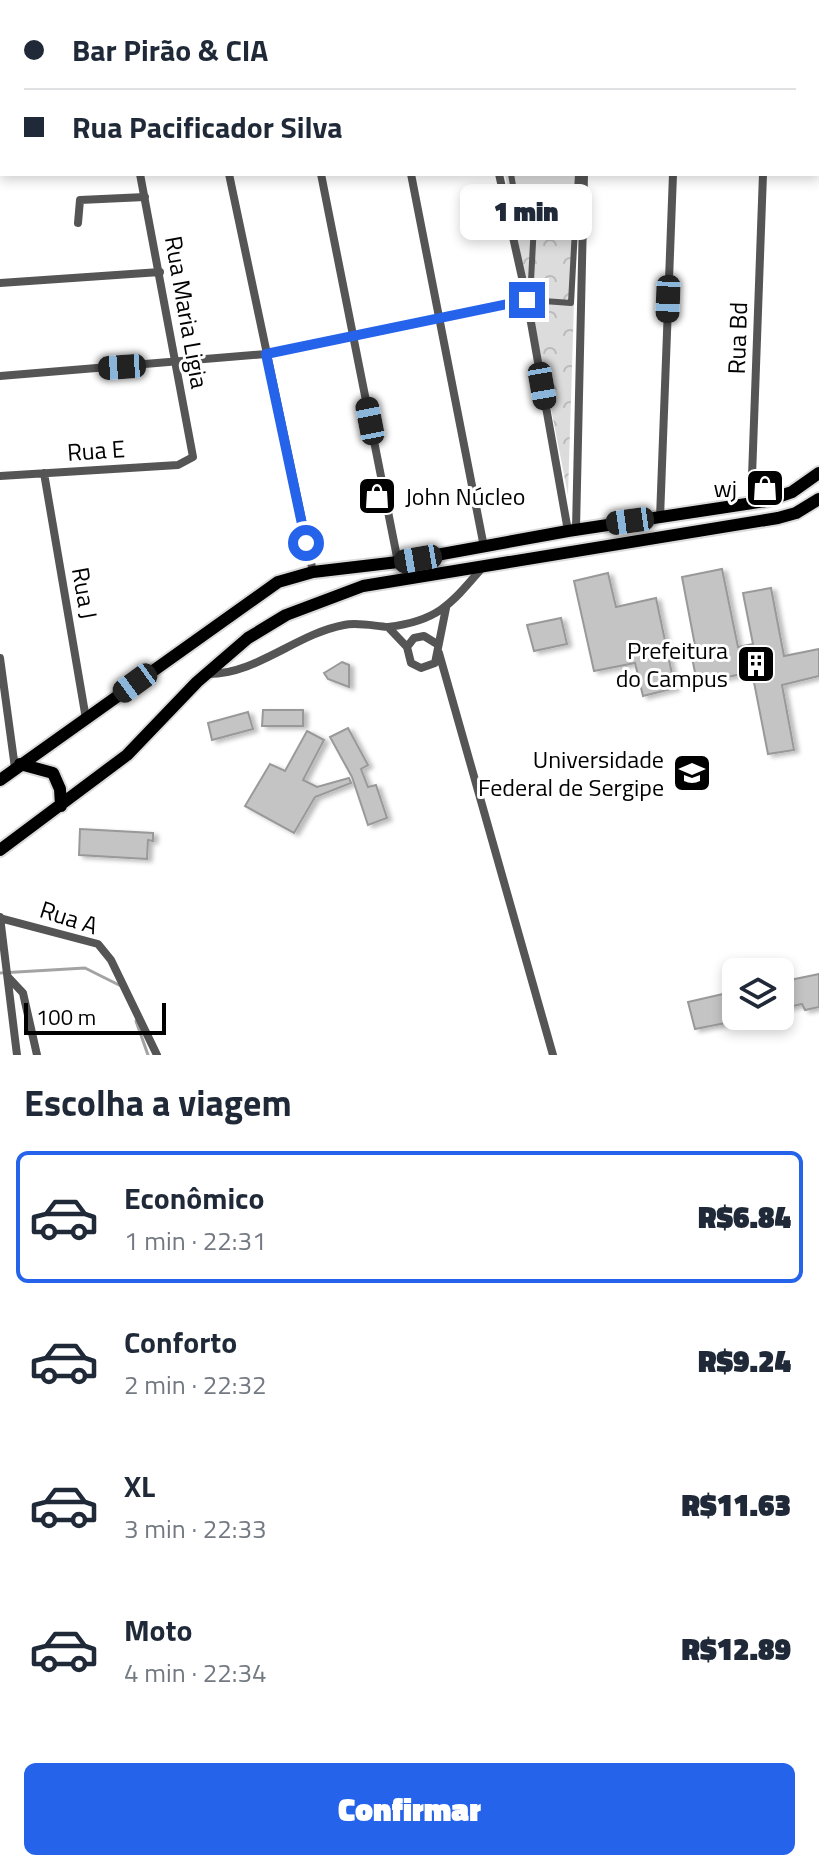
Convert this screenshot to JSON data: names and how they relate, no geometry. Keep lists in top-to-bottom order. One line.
{"streets":{"street":["Rua Maria Ligia","Rua Bd","Rua E","Rua J","Rua A"]},"crossings":[["Rua Maria Ligia","Rua E"],["Rua E","Rua J"]],"places":{"shop":["wj","John Núcleo"],"building":["Prefeitura do Campus"],"school or university":["Universidade Federal de Sergipe"]},"scale_bar":"100 m","page":{"banner":["Bar Pirão & CIA","Rua Pacificador Silva"],"bubble":"1 min","scale":"100 m","heading":"Escolha a viagem","list":[{"name":"Econômico","note":"1 min · 22:31","value":"R$6.84"},{"name":"Conforto","note":"2 min · 22:32","value":"R$9.24"},{"name":"XL","note":"3 min · 22:33","value":"R$11.63"},{"name":"Moto","note":"4 min · 22:34","value":"R$12.89"}],"buttons":"Confirmar"}}
